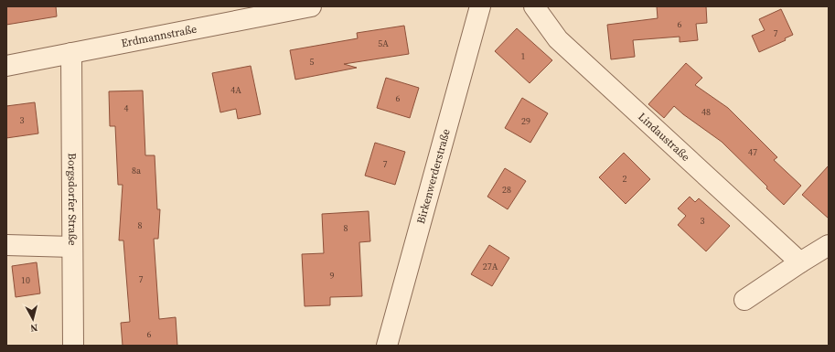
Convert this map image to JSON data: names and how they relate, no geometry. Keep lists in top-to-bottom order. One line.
{"streets":{"street":["Erdmannstraße","Lindaustraße","Birkenwerderstraße","Borgsdorfer Straße"]},"crossings":[["Erdmannstraße","Borgsdorfer Straße"]],"house_numbers":["6","7","5A","1","5","4A","6","4","48","3","29","47","7","8a","2","28","3","8","8","27A","9","7","10","6"],"north":"bottom"}
